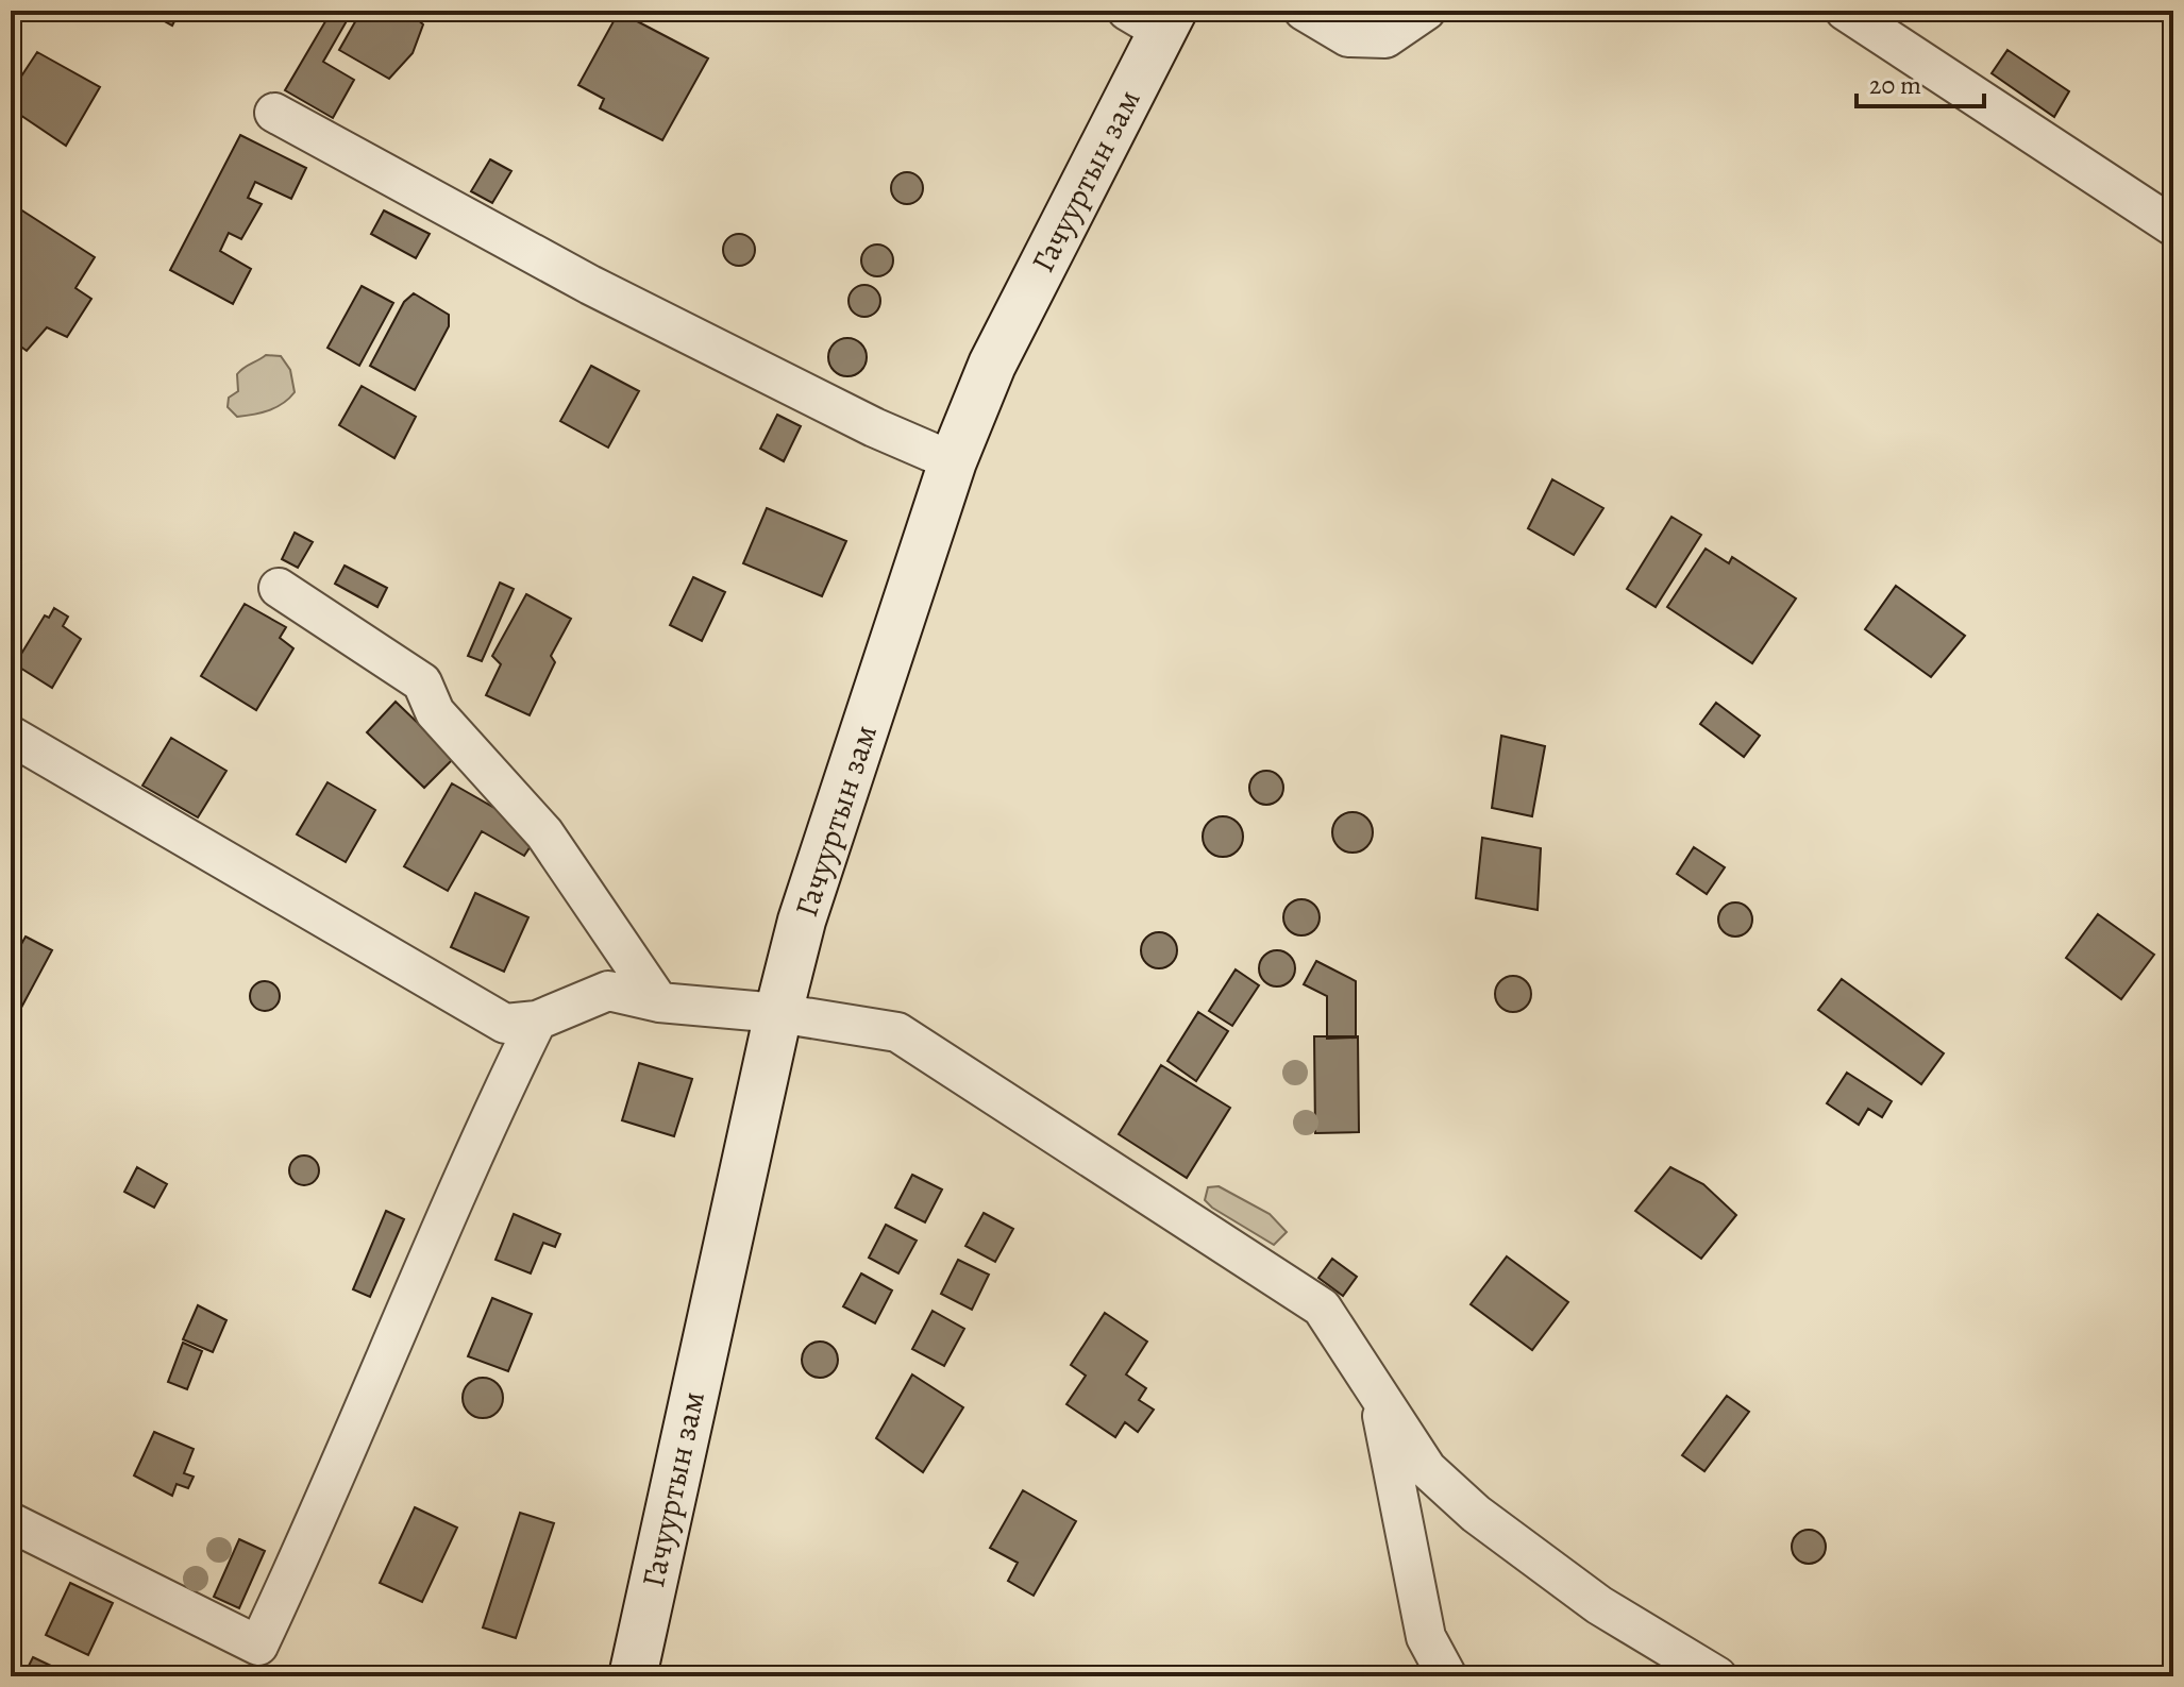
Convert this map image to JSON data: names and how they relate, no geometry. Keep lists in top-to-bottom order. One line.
{"streets":{"main road":["Гачууртын зам"]},"scale_bar":"20 m"}
